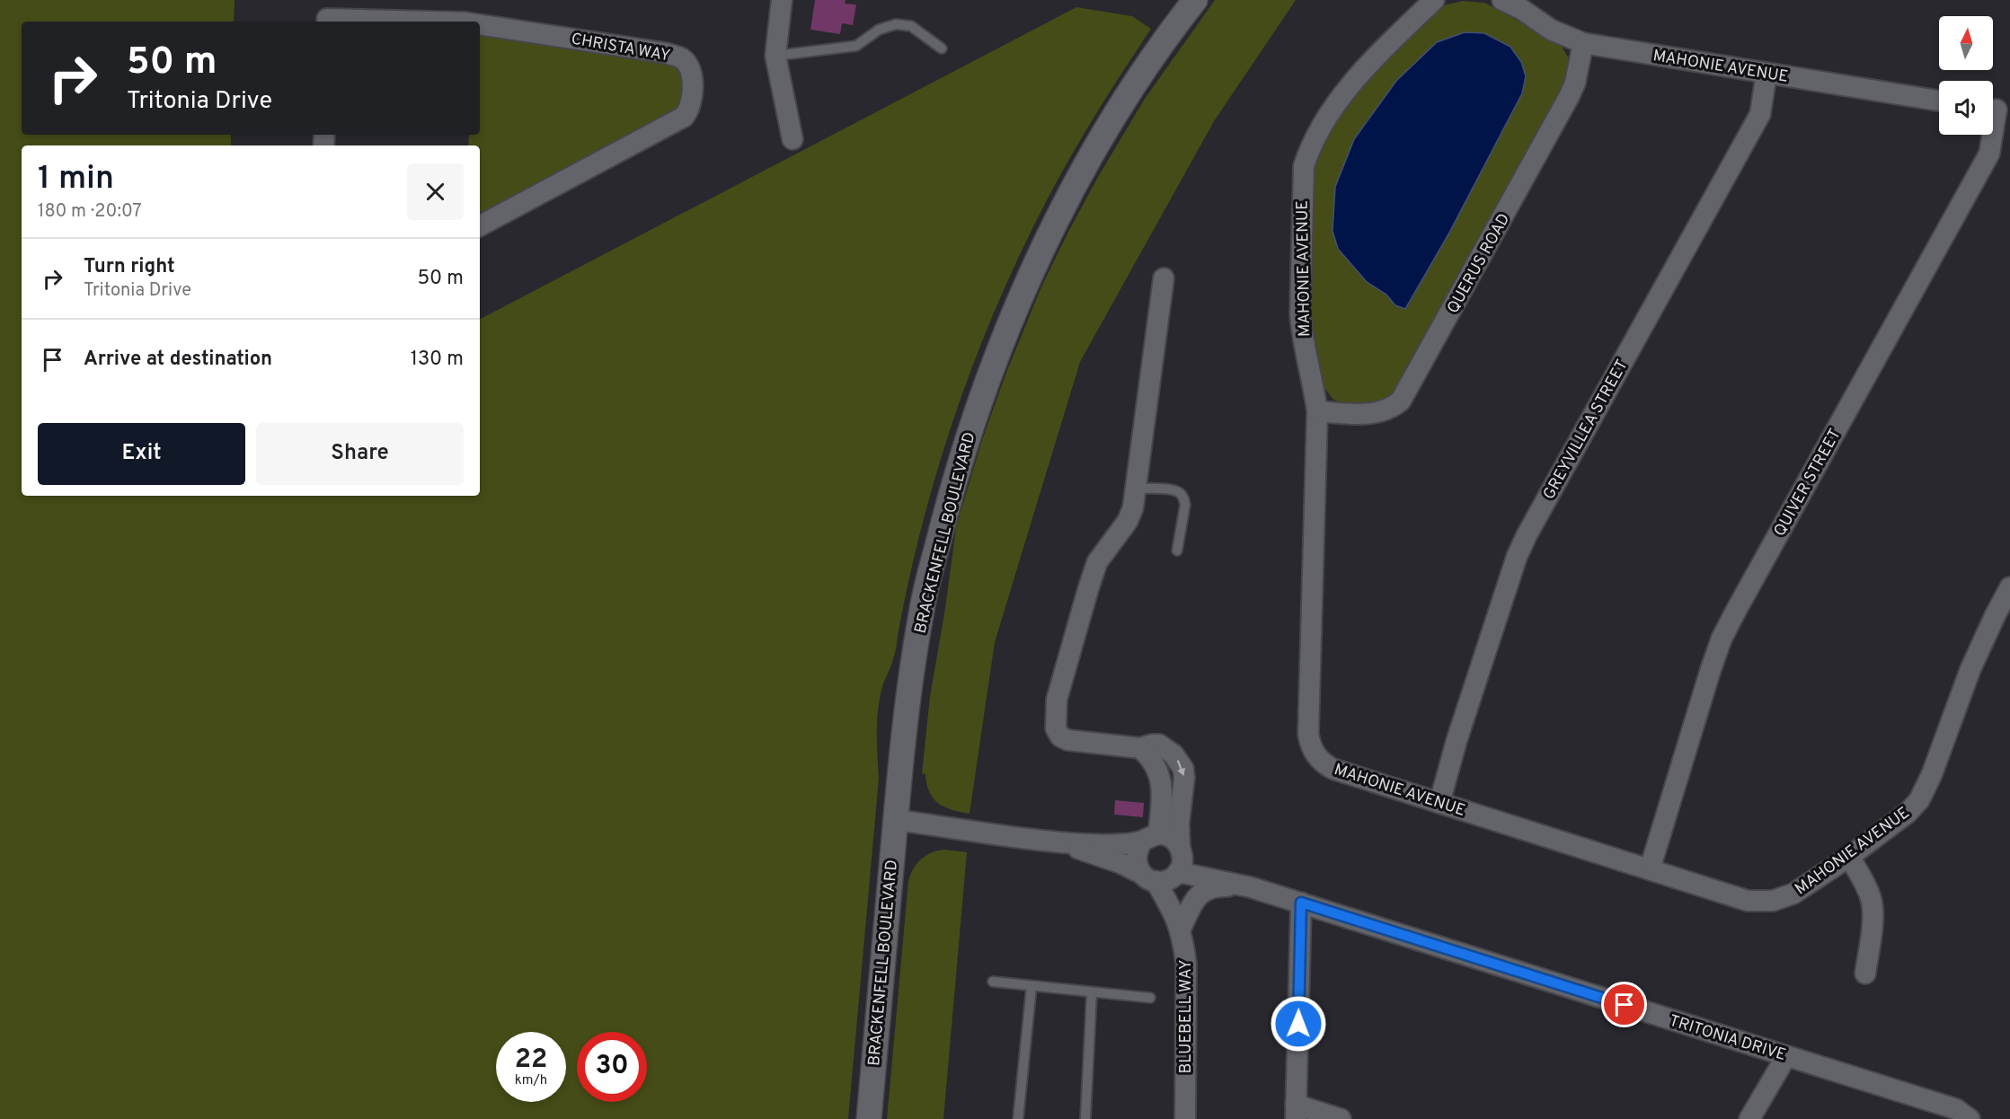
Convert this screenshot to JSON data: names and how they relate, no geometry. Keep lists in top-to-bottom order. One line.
{"streets":{"street":["CHRISTA WAY","MAHONIE AVENUE","QUERUS ROAD","GREYVILLEA STREET","QUIVER STREET","BRACKENFELL BOULEVARD","BLUEBELL WAY","TRITONIA DRIVE"]},"crossings":[["MAHONIE AVENUE","QUERUS ROAD"],["MAHONIE AVENUE","GREYVILLEA STREET"],["MAHONIE AVENUE","QUIVER STREET"]],"north":"top","page":{"turn":["50 m","Tritonia Drive"],"heading":["1 min","180 m · 20:07"],"list":[{"name":"Turn right","note":"Tritonia Drive","value":"50 m"},{"name":"Arrive at destination","value":"130 m"}],"buttons":["Exit","Share"],"speed":"22 km/h","limit":"30"}}
